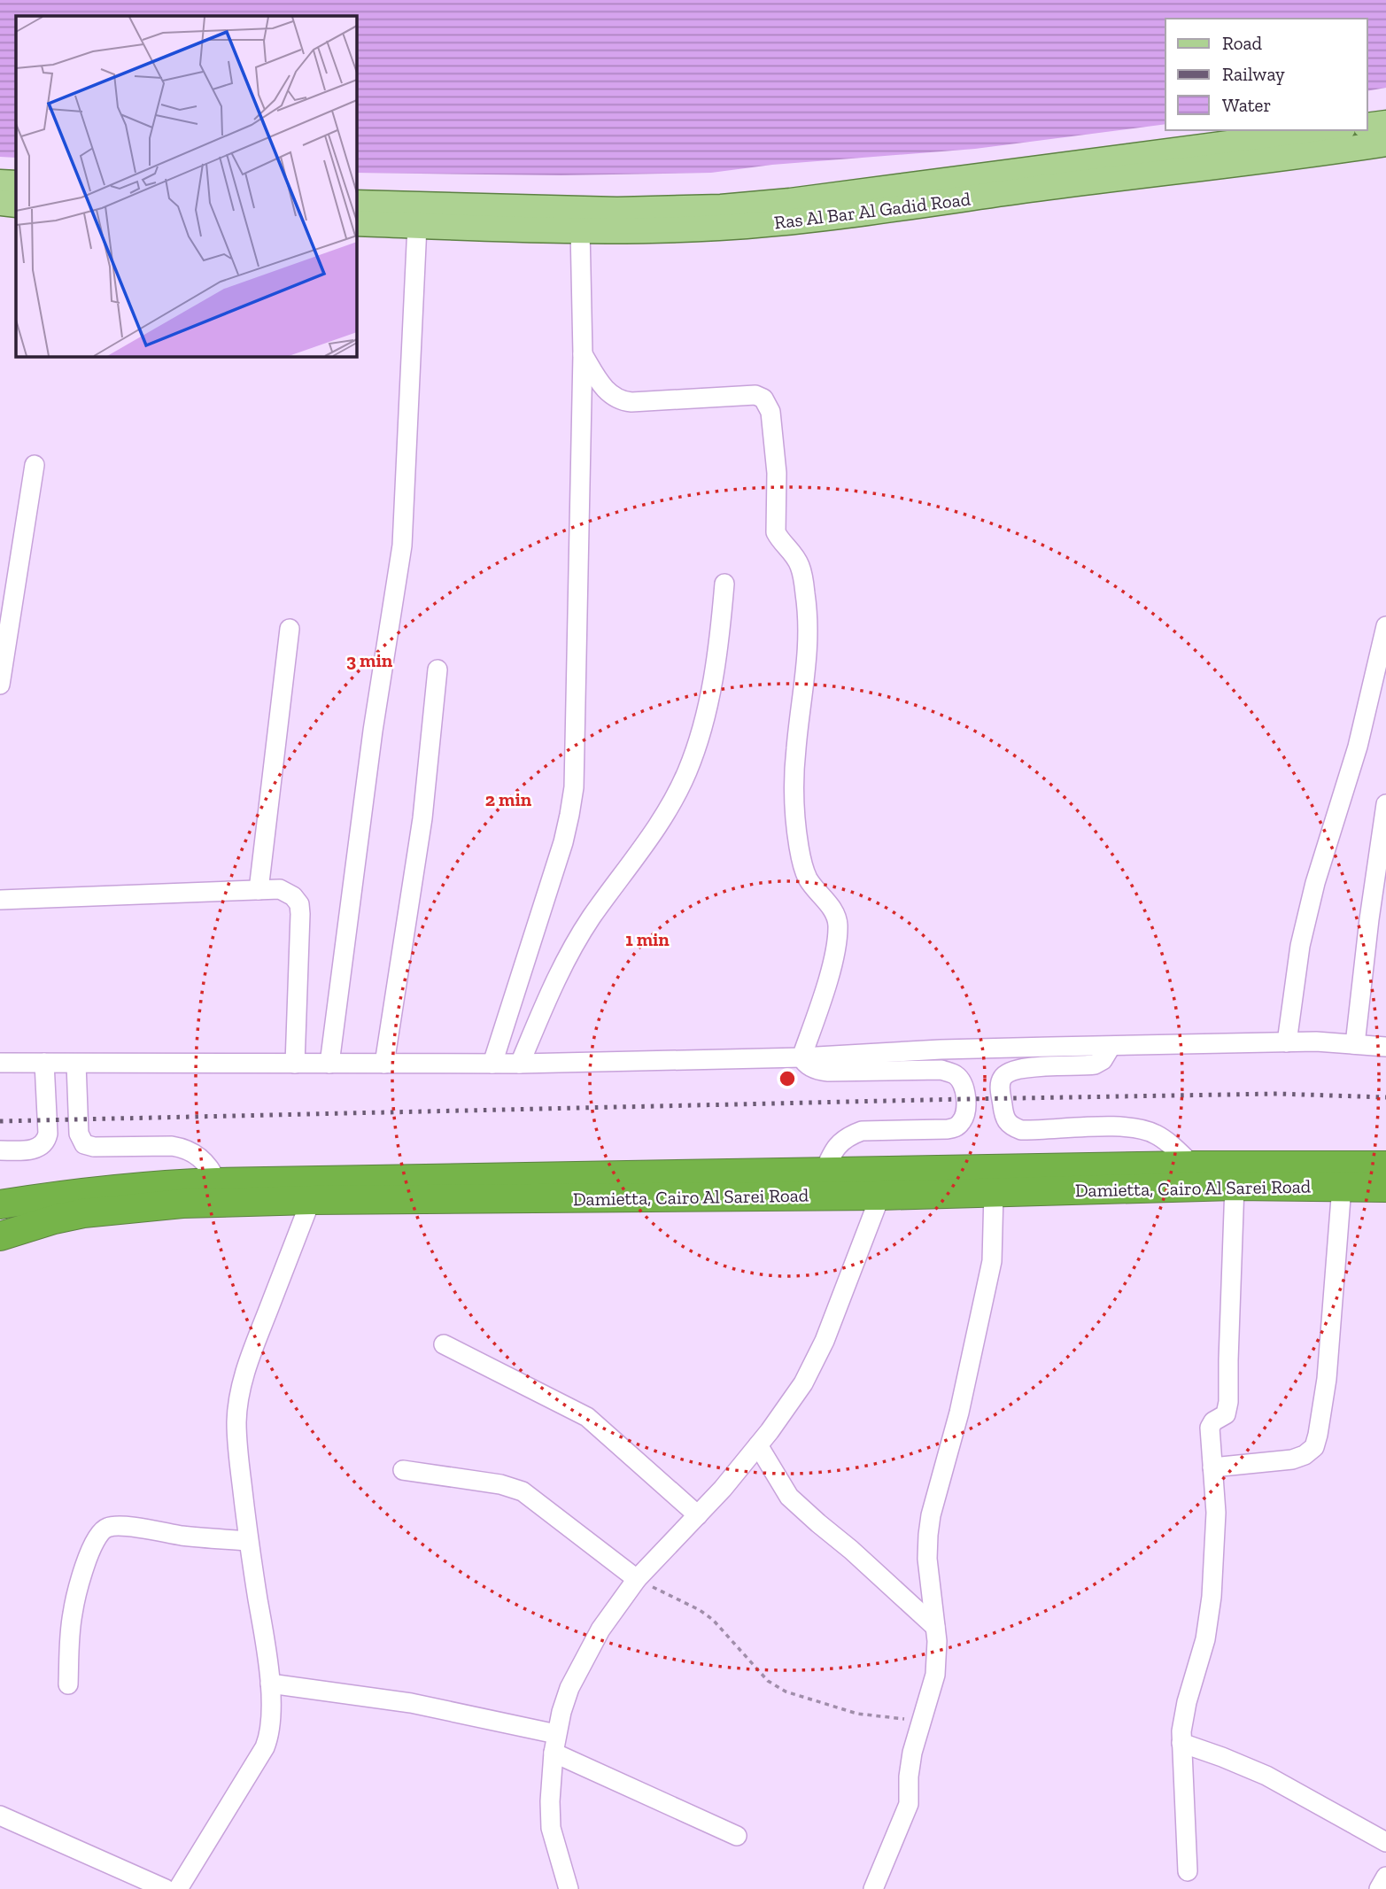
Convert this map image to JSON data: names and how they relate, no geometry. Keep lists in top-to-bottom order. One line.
{"streets":{"highway":["Damietta, Cairo Al Sarei Road"],"main road":["Ras Al Bar Al Gadid Road"]},"legend":["Road","Railway","Water"],"rings":["3 min","2 min","1 min"]}
